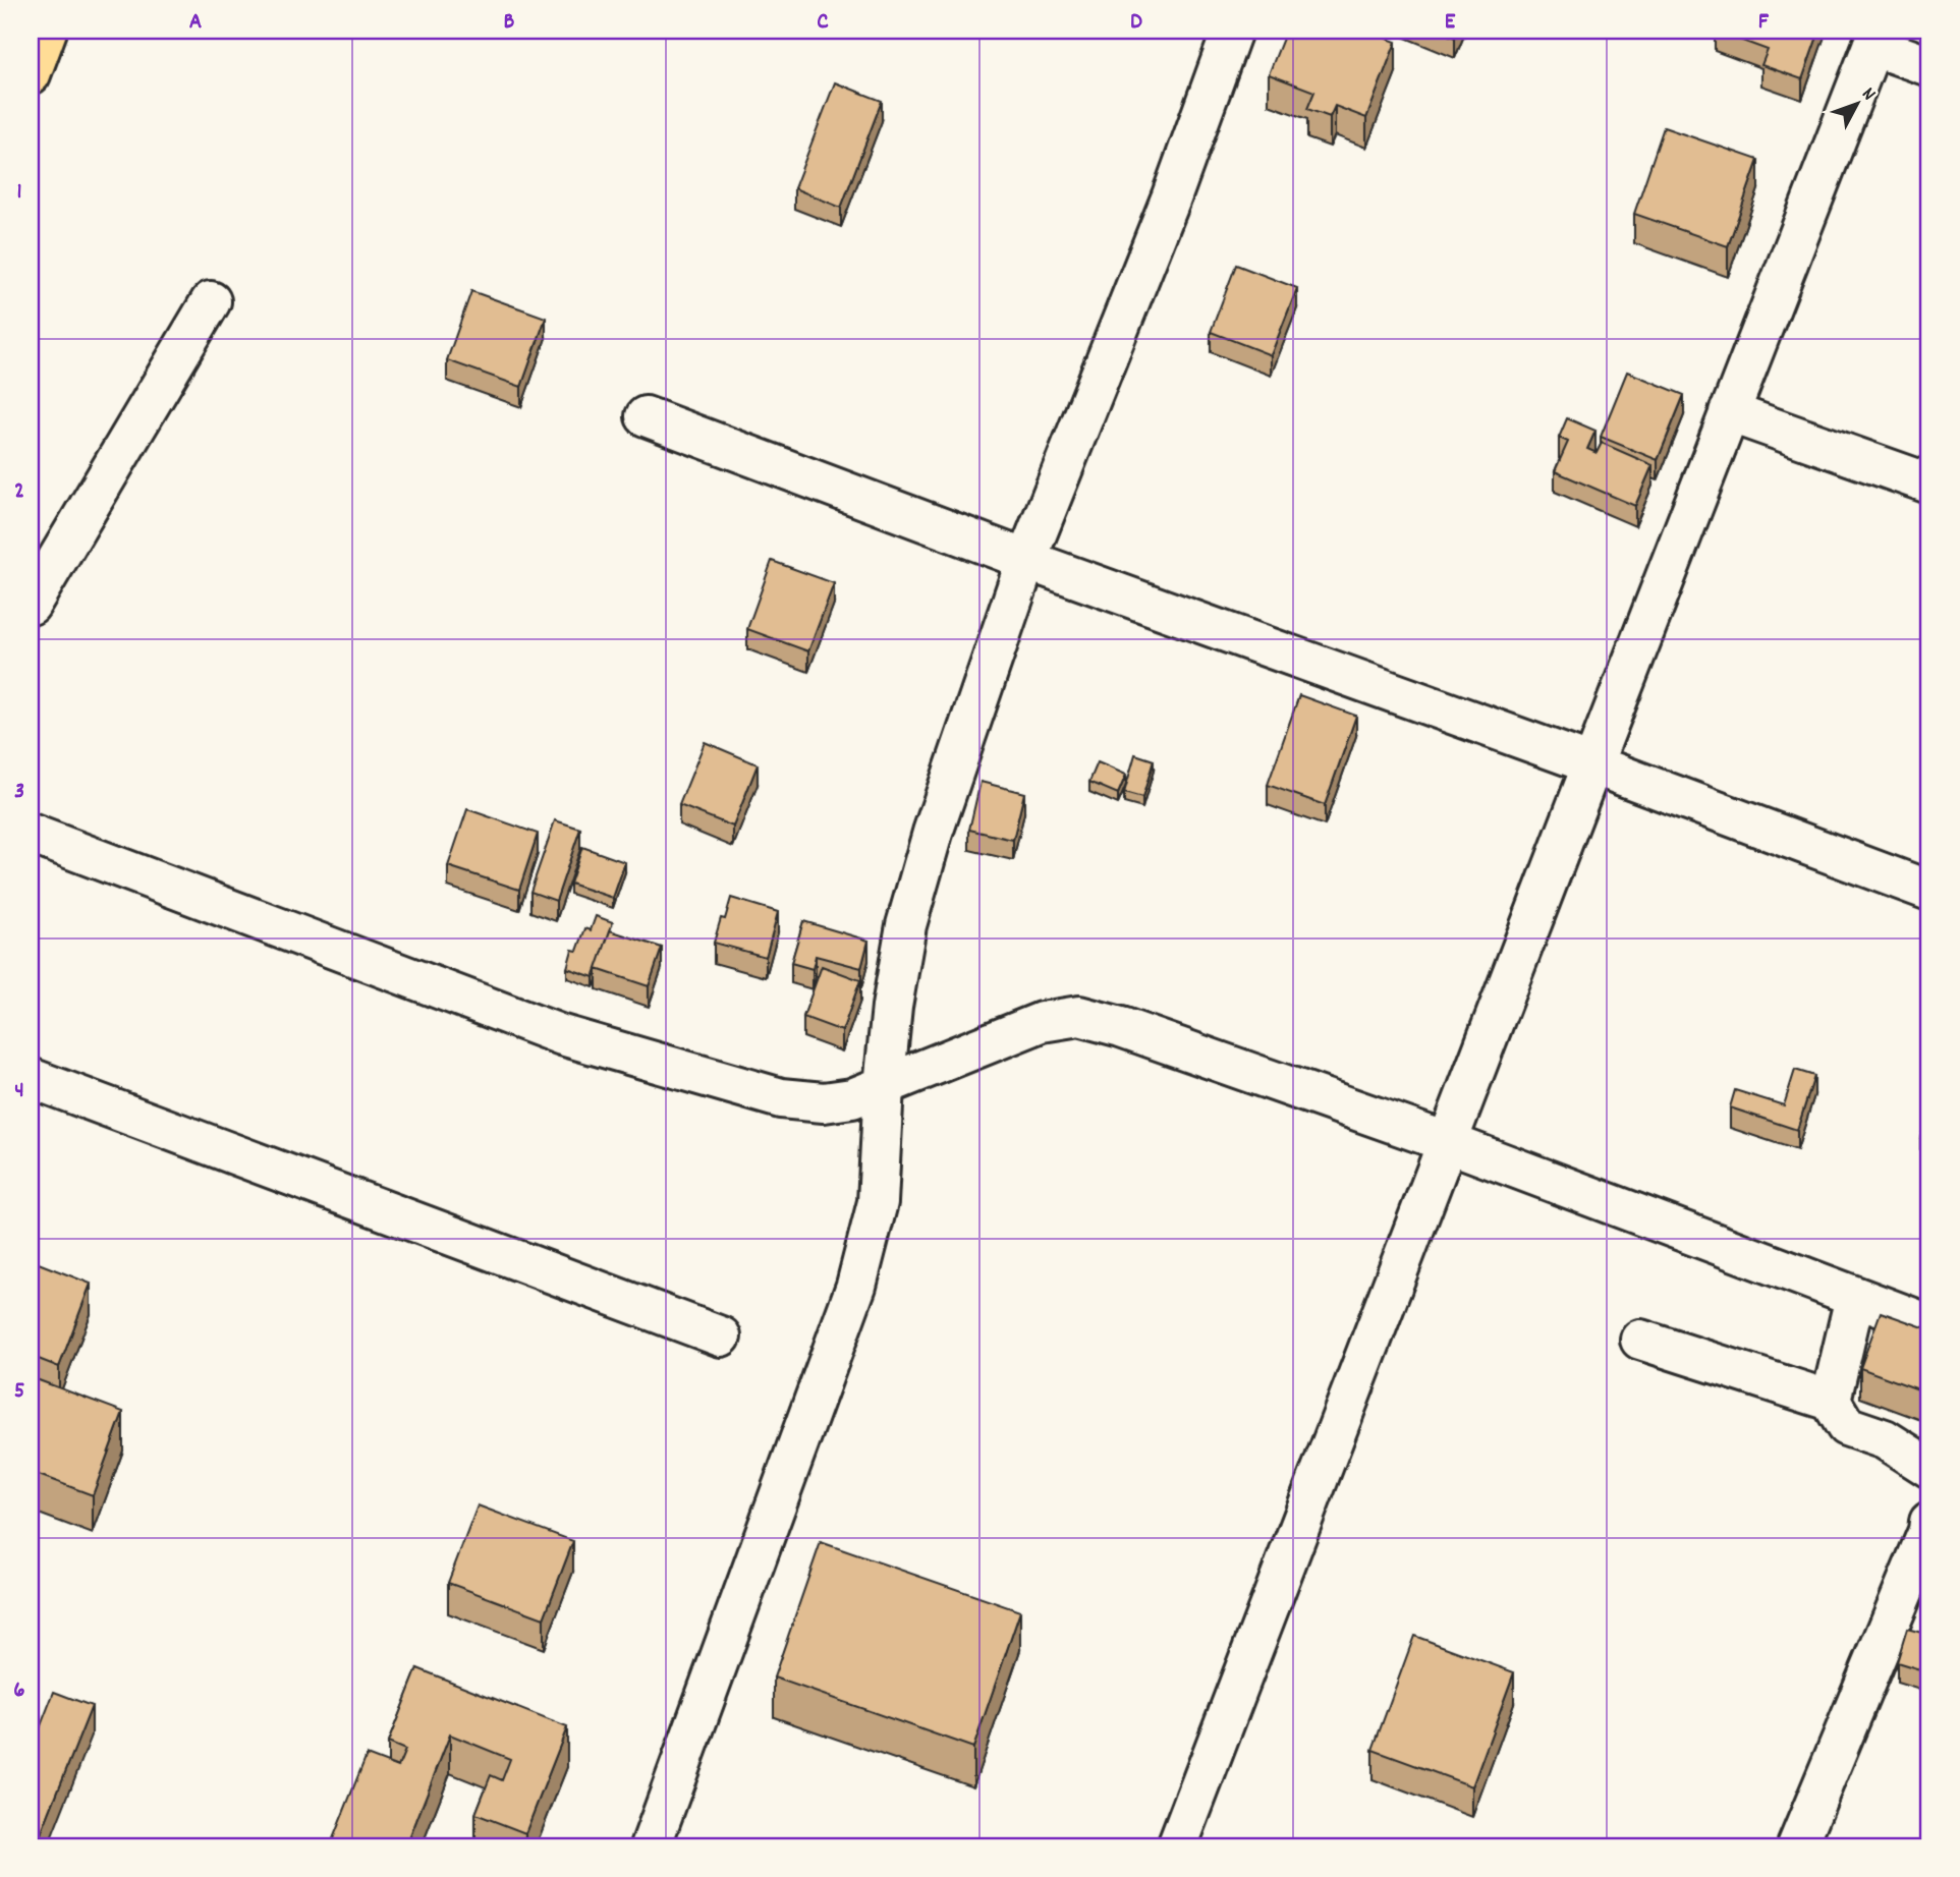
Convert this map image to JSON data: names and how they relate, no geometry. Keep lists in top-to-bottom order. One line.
{"north":"top right","grid":{"columns":["A","B","C","D","E","F"],"rows":["1","2","3","4","5","6"]}}
